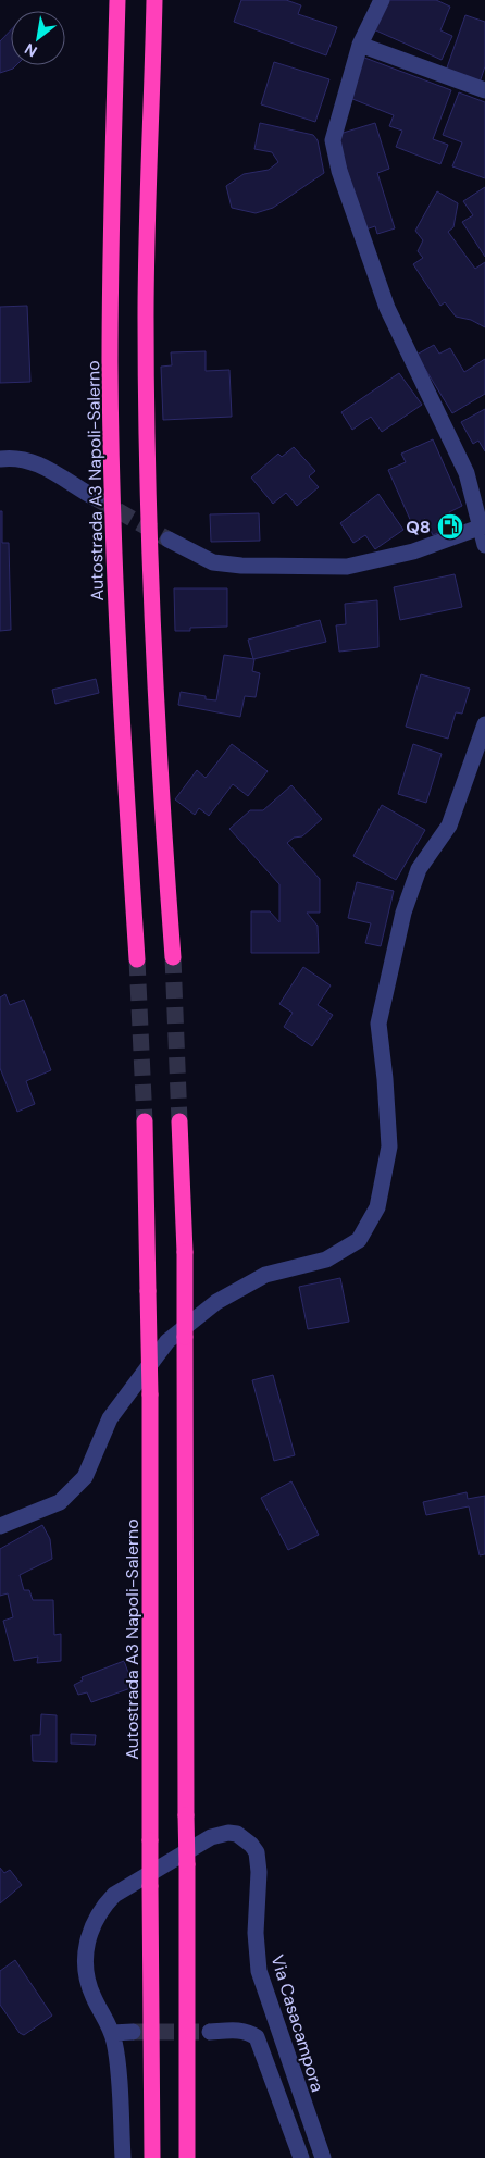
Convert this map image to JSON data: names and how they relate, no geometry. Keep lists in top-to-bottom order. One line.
{"streets":{"highway":["Autostrada A3 Napoli-Salerno"],"street":["Via Casacampora"]},"places":{"fuel station":["Q8"]},"north":"bottom left"}
